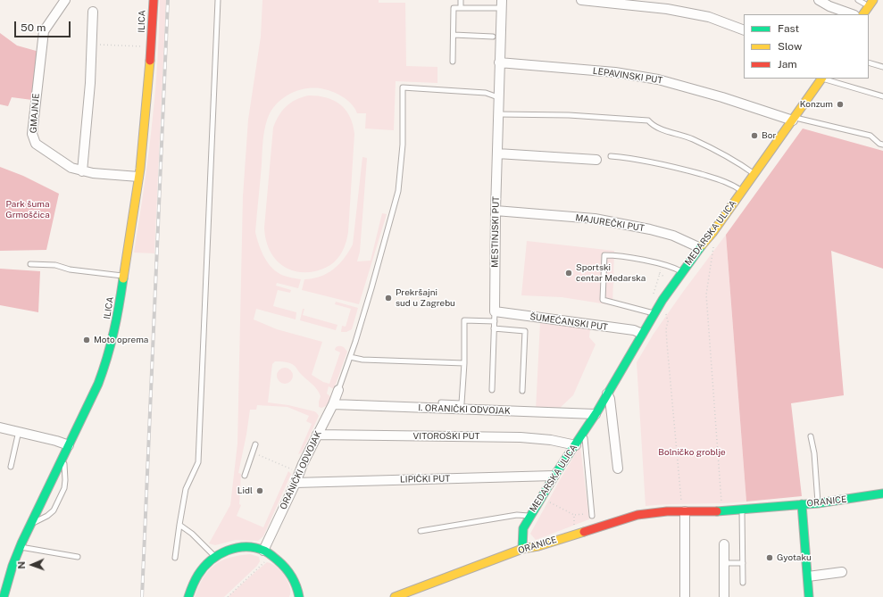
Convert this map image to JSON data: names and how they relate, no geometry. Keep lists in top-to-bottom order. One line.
{"streets":{"main road":["ILICA","MEDARSKA ULICA","ORANICE"],"street":["LEPAVINSKI PUT","GMAJNJE","MAJUREČKI PUT","MESTINJSKI PUT","ŠUMEĆANSKI PUT","I. ORANIČKI ODVOJAK","VITOROŠKI PUT","ORANIČKI ODVOJAK","LIPIČKI PUT"]},"crossings":[["ILICA","GMAJNJE"],["LEPAVINSKI PUT","MESTINJSKI PUT"],["LEPAVINSKI PUT","MEDARSKA ULICA"],["MAJUREČKI PUT","MESTINJSKI PUT"],["MAJUREČKI PUT","MEDARSKA ULICA"],["MESTINJSKI PUT","ŠUMEĆANSKI PUT"],["MEDARSKA ULICA","ŠUMEĆANSKI PUT"],["MEDARSKA ULICA","I. ORANIČKI ODVOJAK"],["MEDARSKA ULICA","VITOROŠKI PUT"],["MEDARSKA ULICA","LIPIČKI PUT"],["MEDARSKA ULICA","ORANICE"],["I. ORANIČKI ODVOJAK","ORANIČKI ODVOJAK"],["VITOROŠKI PUT","ORANIČKI ODVOJAK"],["ORANIČKI ODVOJAK","LIPIČKI PUT"]],"parks":["Park šuma Grmoščica","Bolničko groblje"],"places":["Konzum","Bor","Sportski centar Medarska","Prekršajni sud u Zagrebu","Moto oprema","Lidl","Gyotaku"],"legend":["Fast","Slow","Jam"],"scale_bar":"50 m","north":"left"}
